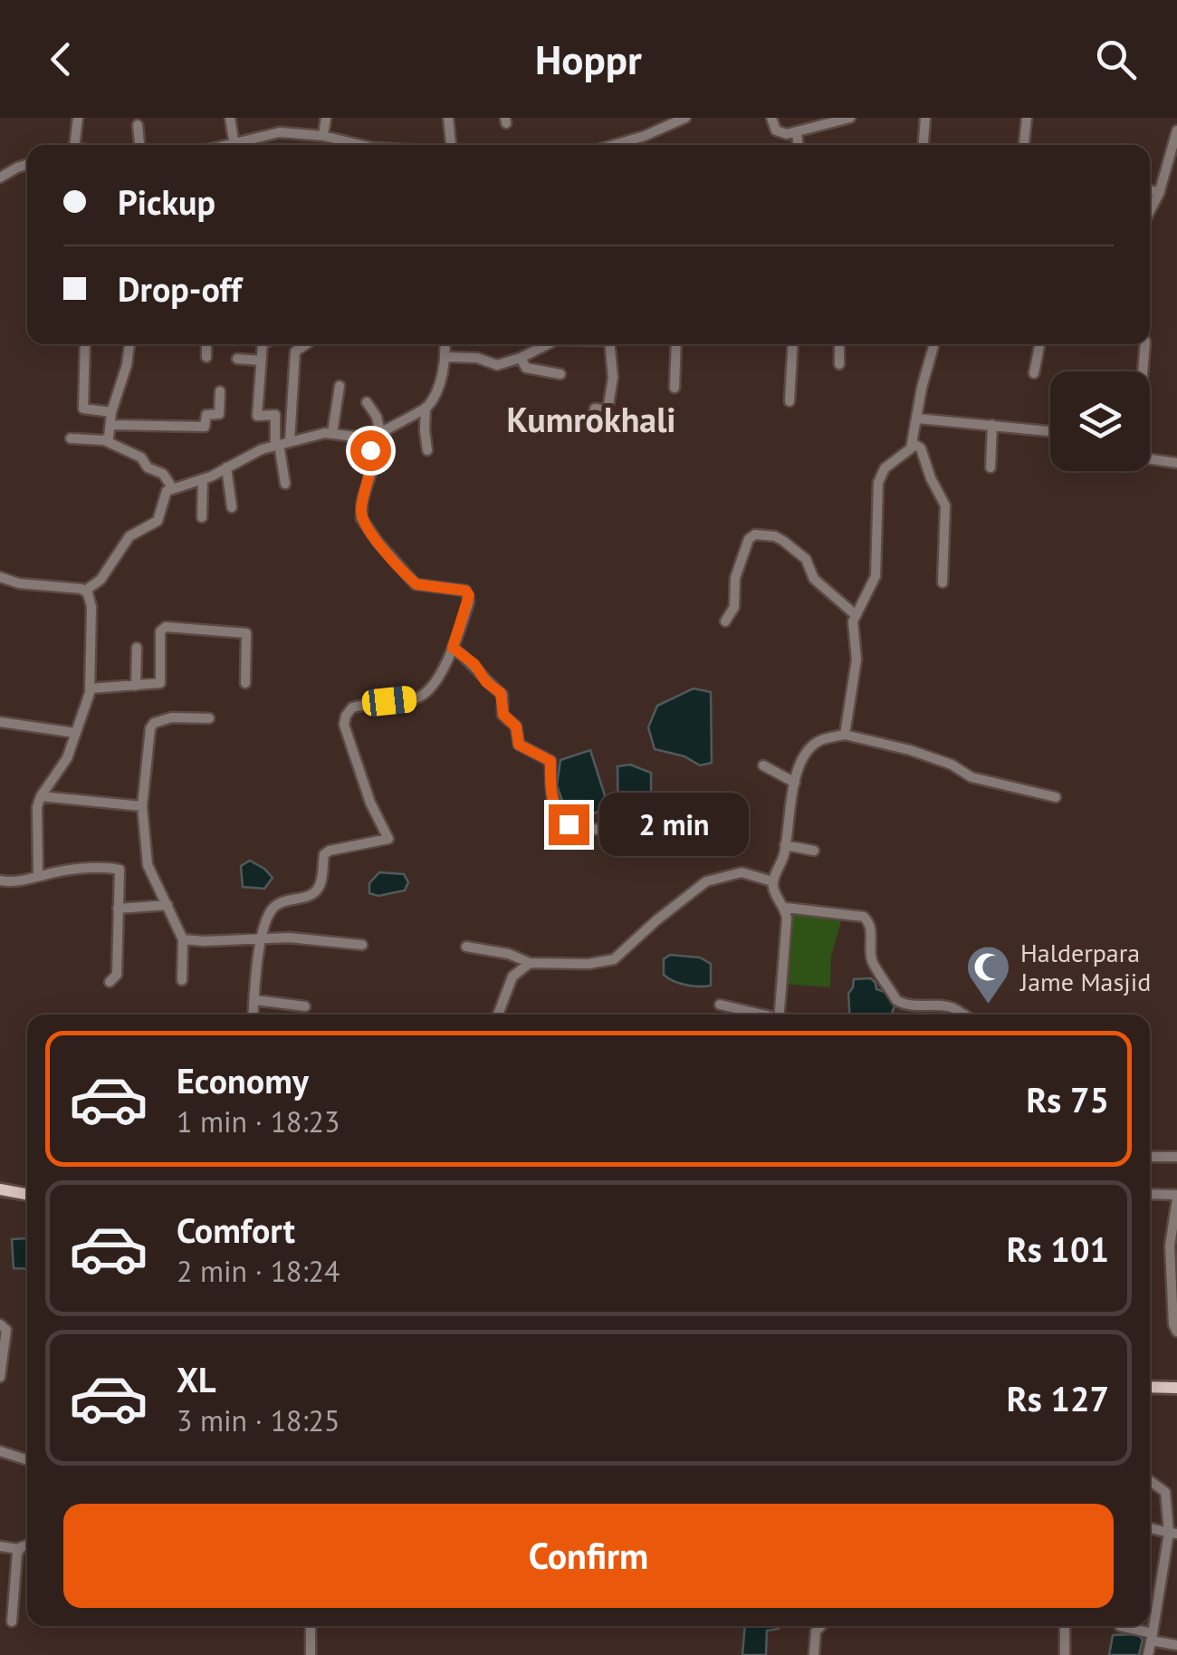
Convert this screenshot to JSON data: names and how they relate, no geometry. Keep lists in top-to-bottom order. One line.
{"districts":["Kumrokhali"],"places":{"mosque":["Halderpara Jame Masjid"]},"page":{"header":"Hoppr","banner":["Pickup","Drop-off"],"bubble":"2 min","list":[{"name":"Economy","note":"1 min · 18:23","value":"Rs 75"},{"name":"Comfort","note":"2 min · 18:24","value":"Rs 101"},{"name":"XL","note":"3 min · 18:25","value":"Rs 127"}],"buttons":"Confirm"}}
